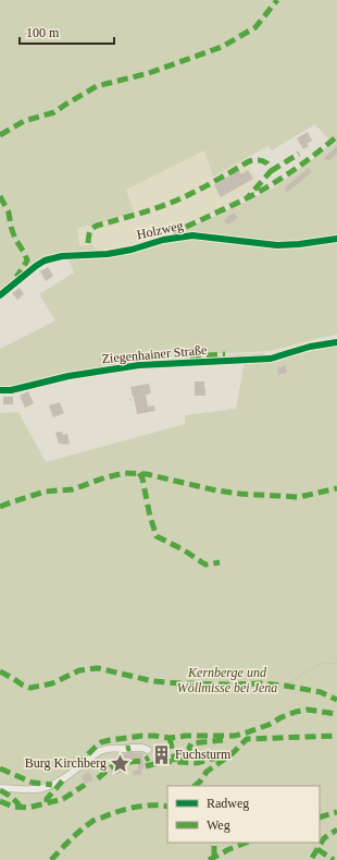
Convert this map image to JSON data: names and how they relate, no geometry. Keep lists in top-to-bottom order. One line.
{"streets":{"street":["Holzweg","Ziegenhainer Straße"]},"parks":["Kernberge und Wöllmisse bei Jena"],"places":{"building":["Fuchsturm"],"place":["Burg Kirchberg"]},"legend":["Radweg","Weg"],"scale_bar":"100 m"}
